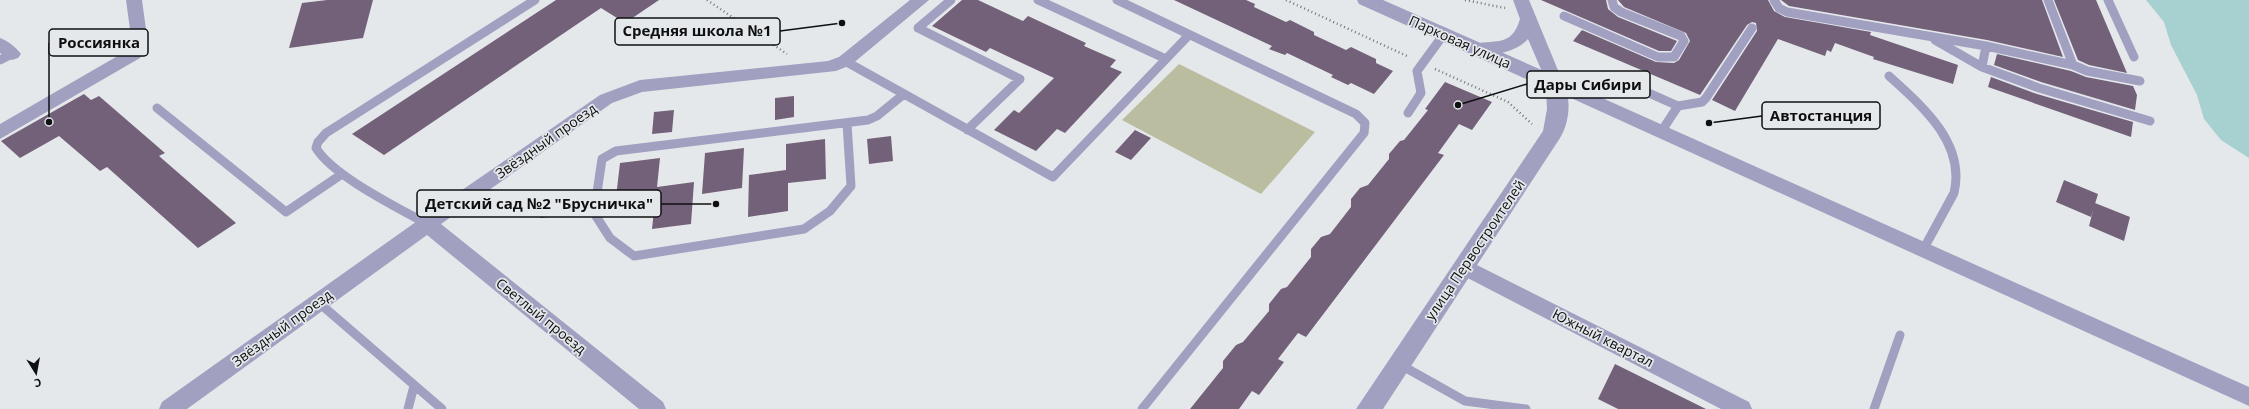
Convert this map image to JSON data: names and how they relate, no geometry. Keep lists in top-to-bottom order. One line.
{"streets":{"street":["Парковая улица","Звёздный проезд","улица Первостроителей","Светлый проезд","Южный квартал"]},"crossings":[["Парковая улица","улица Первостроителей"],["Звёздный проезд","Светлый проезд"],["улица Первостроителей","Южный квартал"]],"places":["Средняя школа №1","Дары Сибири","Россиянка","Автостанция","Детский сад №2 \"Брусничка\""],"north":"bottom"}
